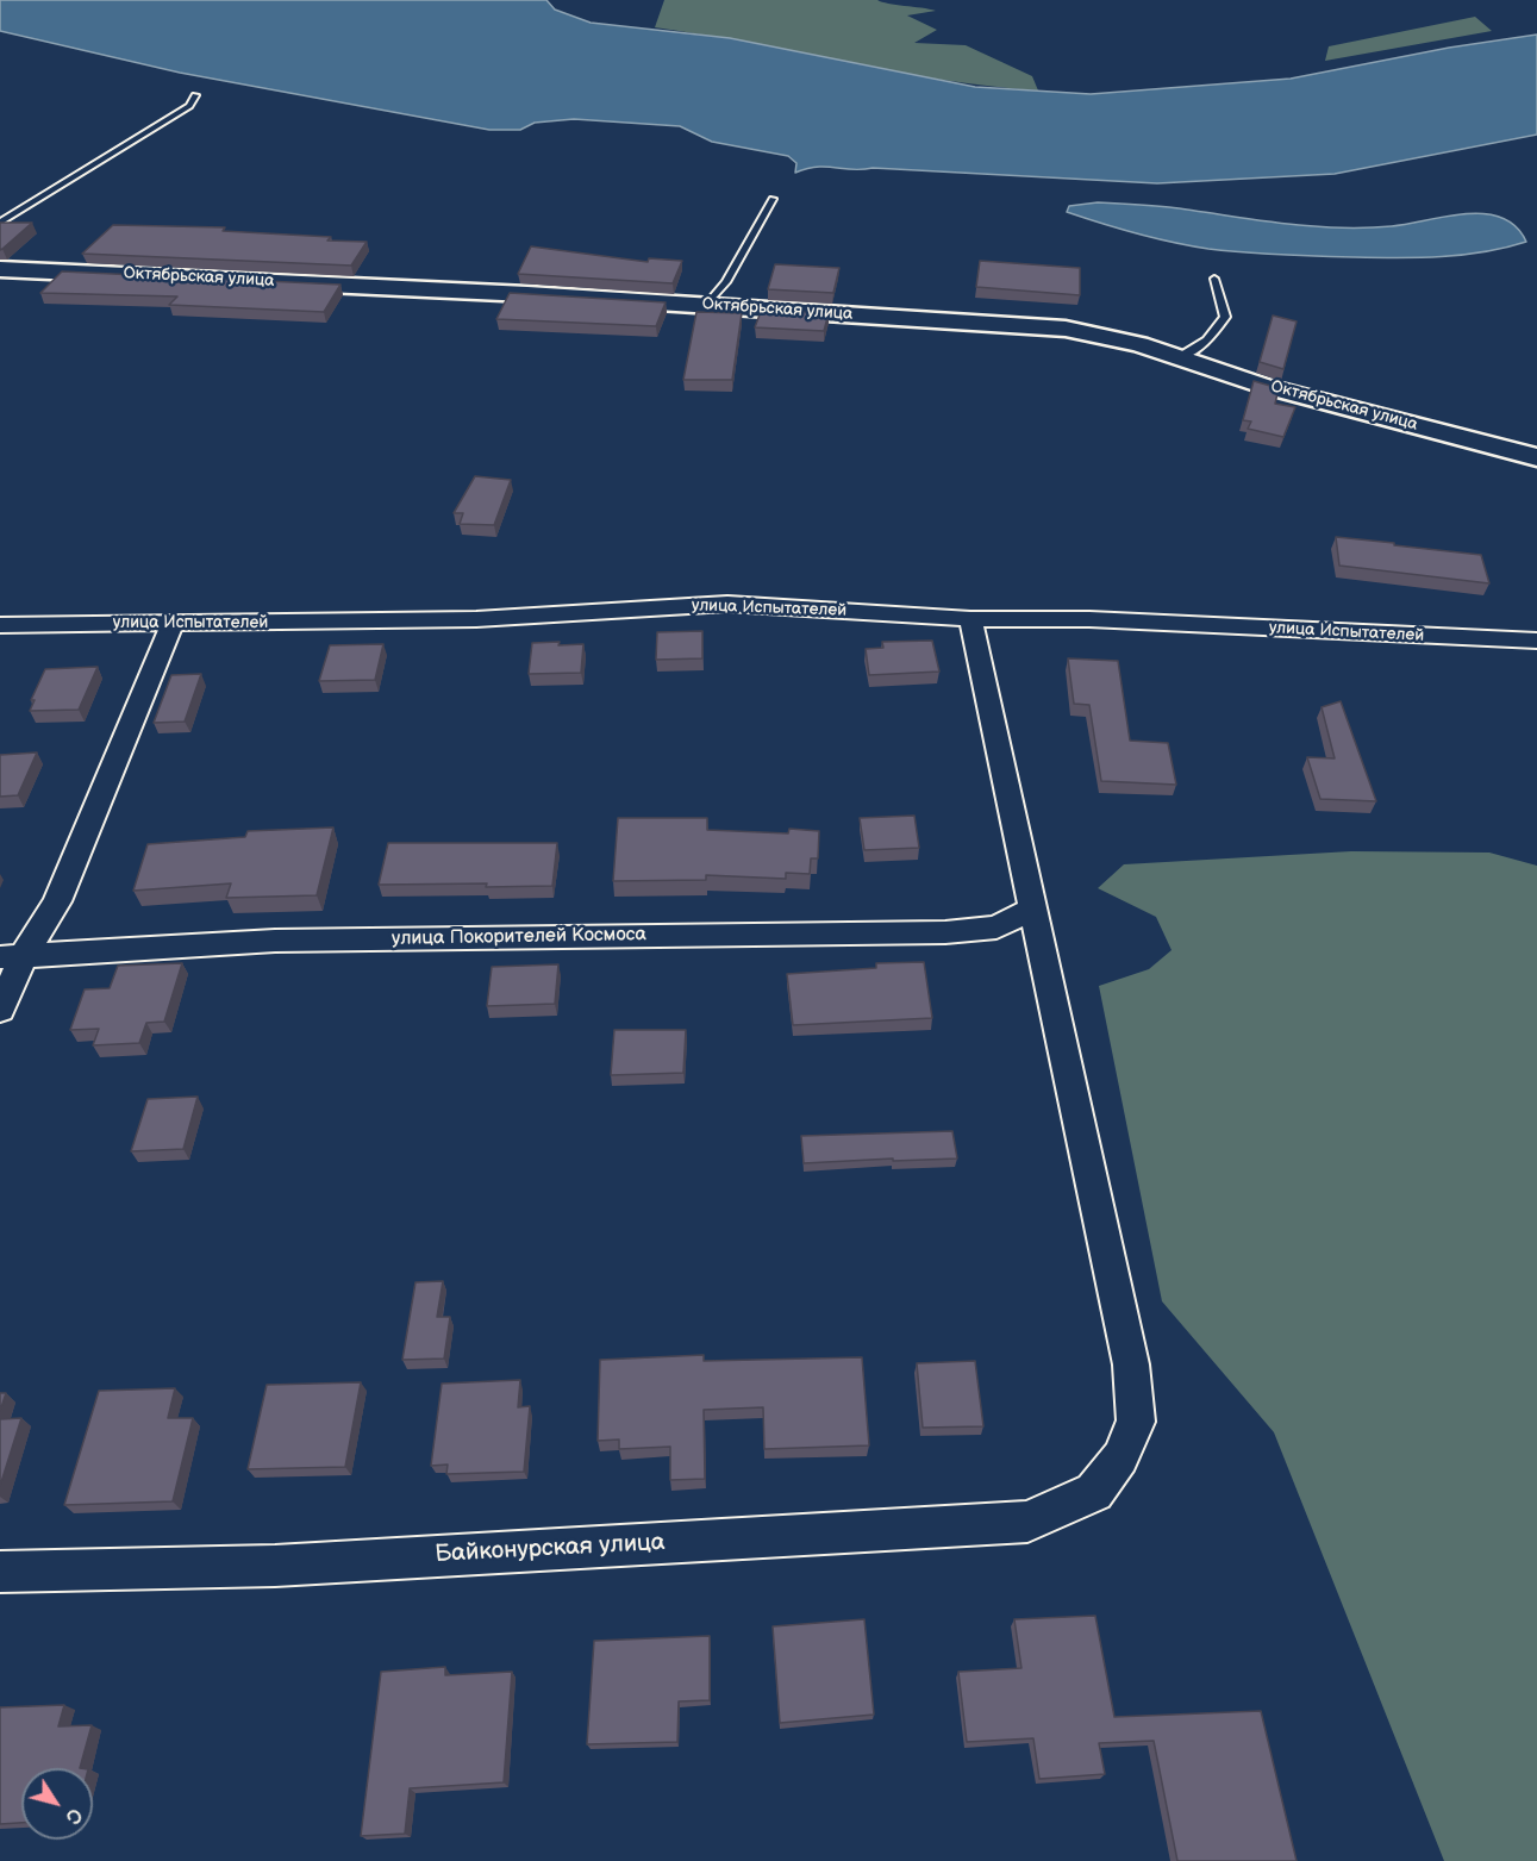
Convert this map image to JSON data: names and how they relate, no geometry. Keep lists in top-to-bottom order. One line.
{"streets":{"street":["Октябрьская улица","улица Испытателей","улица Покорителей Космоса","Байконурская улица"]},"crossings":[["улица Покорителей Космоса","Байконурская улица"]],"north":"bottom right"}
